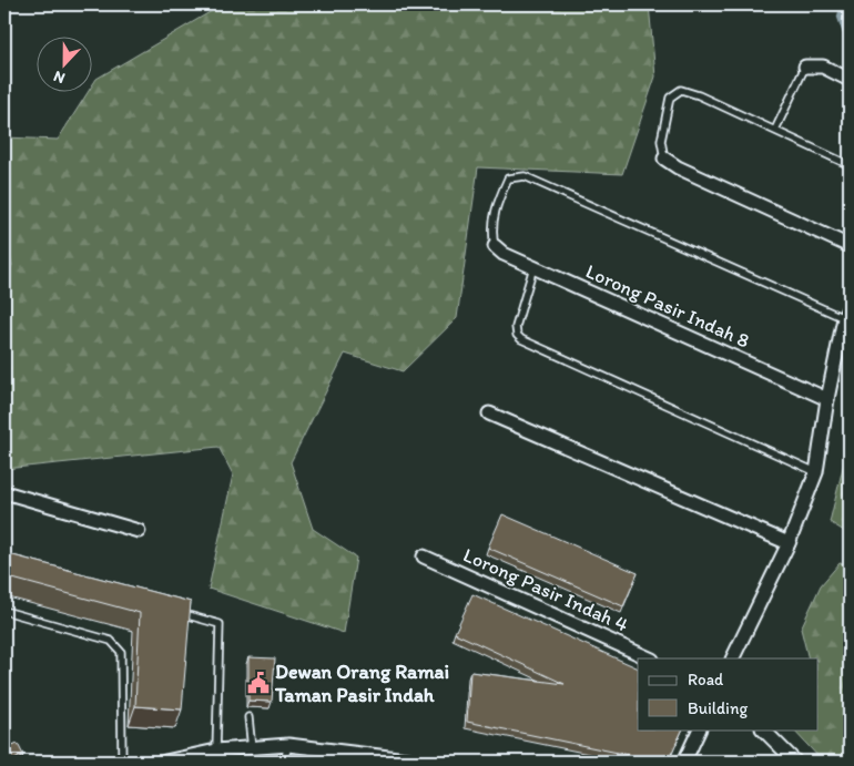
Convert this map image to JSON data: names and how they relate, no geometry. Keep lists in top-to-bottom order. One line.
{"streets":{"street":["Lorong Pasir Indah 8","Lorong Pasir Indah 4"]},"places":{"public building":["Dewan Orang Ramai Taman Pasir Indah"]},"legend":["Road","Building"],"north":"bottom"}
